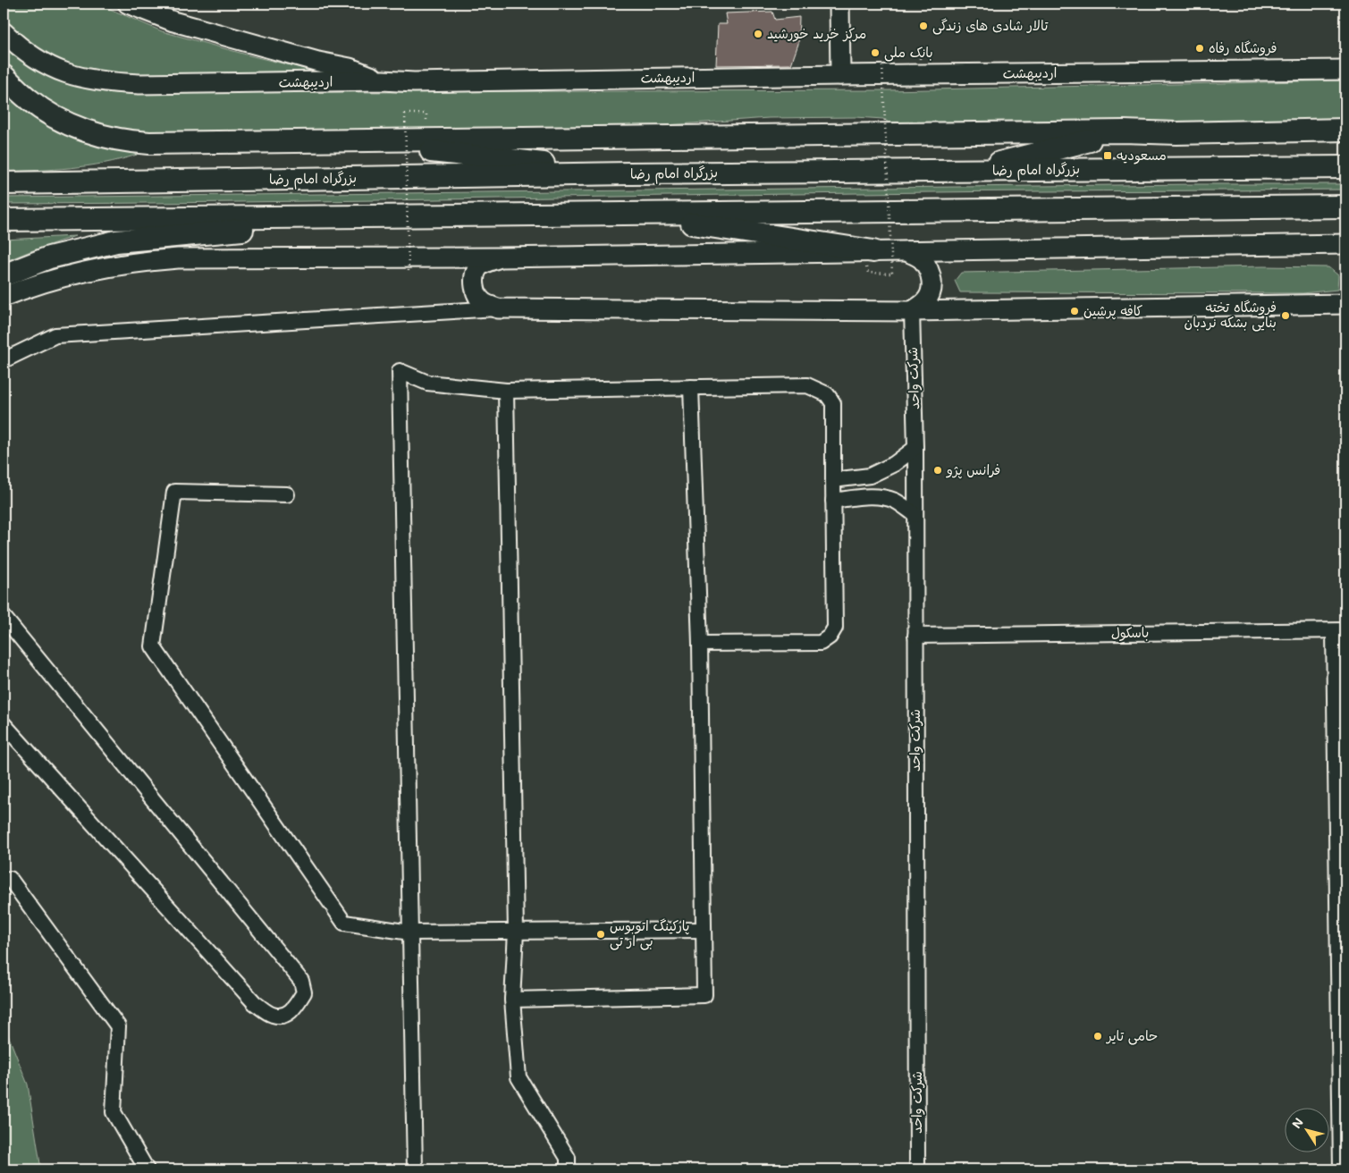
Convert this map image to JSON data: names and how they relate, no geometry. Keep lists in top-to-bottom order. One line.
{"streets":{"highway":["بزرگراه امام رضا"],"main road":["اردیبهشت"],"street":["شرکت واحد","باسکول"]},"crossings":[["شرکت واحد","باسکول"]],"places":{"other":["تالار شادی های زندگی","مرکز خرید خورشید","فروشگاه رفاه","بانک ملی","کافه پرشین","فروشگاه تخته بنایی بشکه نردبان","فرانس پژو","پارکینگ اتوبوس بی ار تی","حامی تایر"],"transit":["مسعودیه"]},"north":"top left"}
